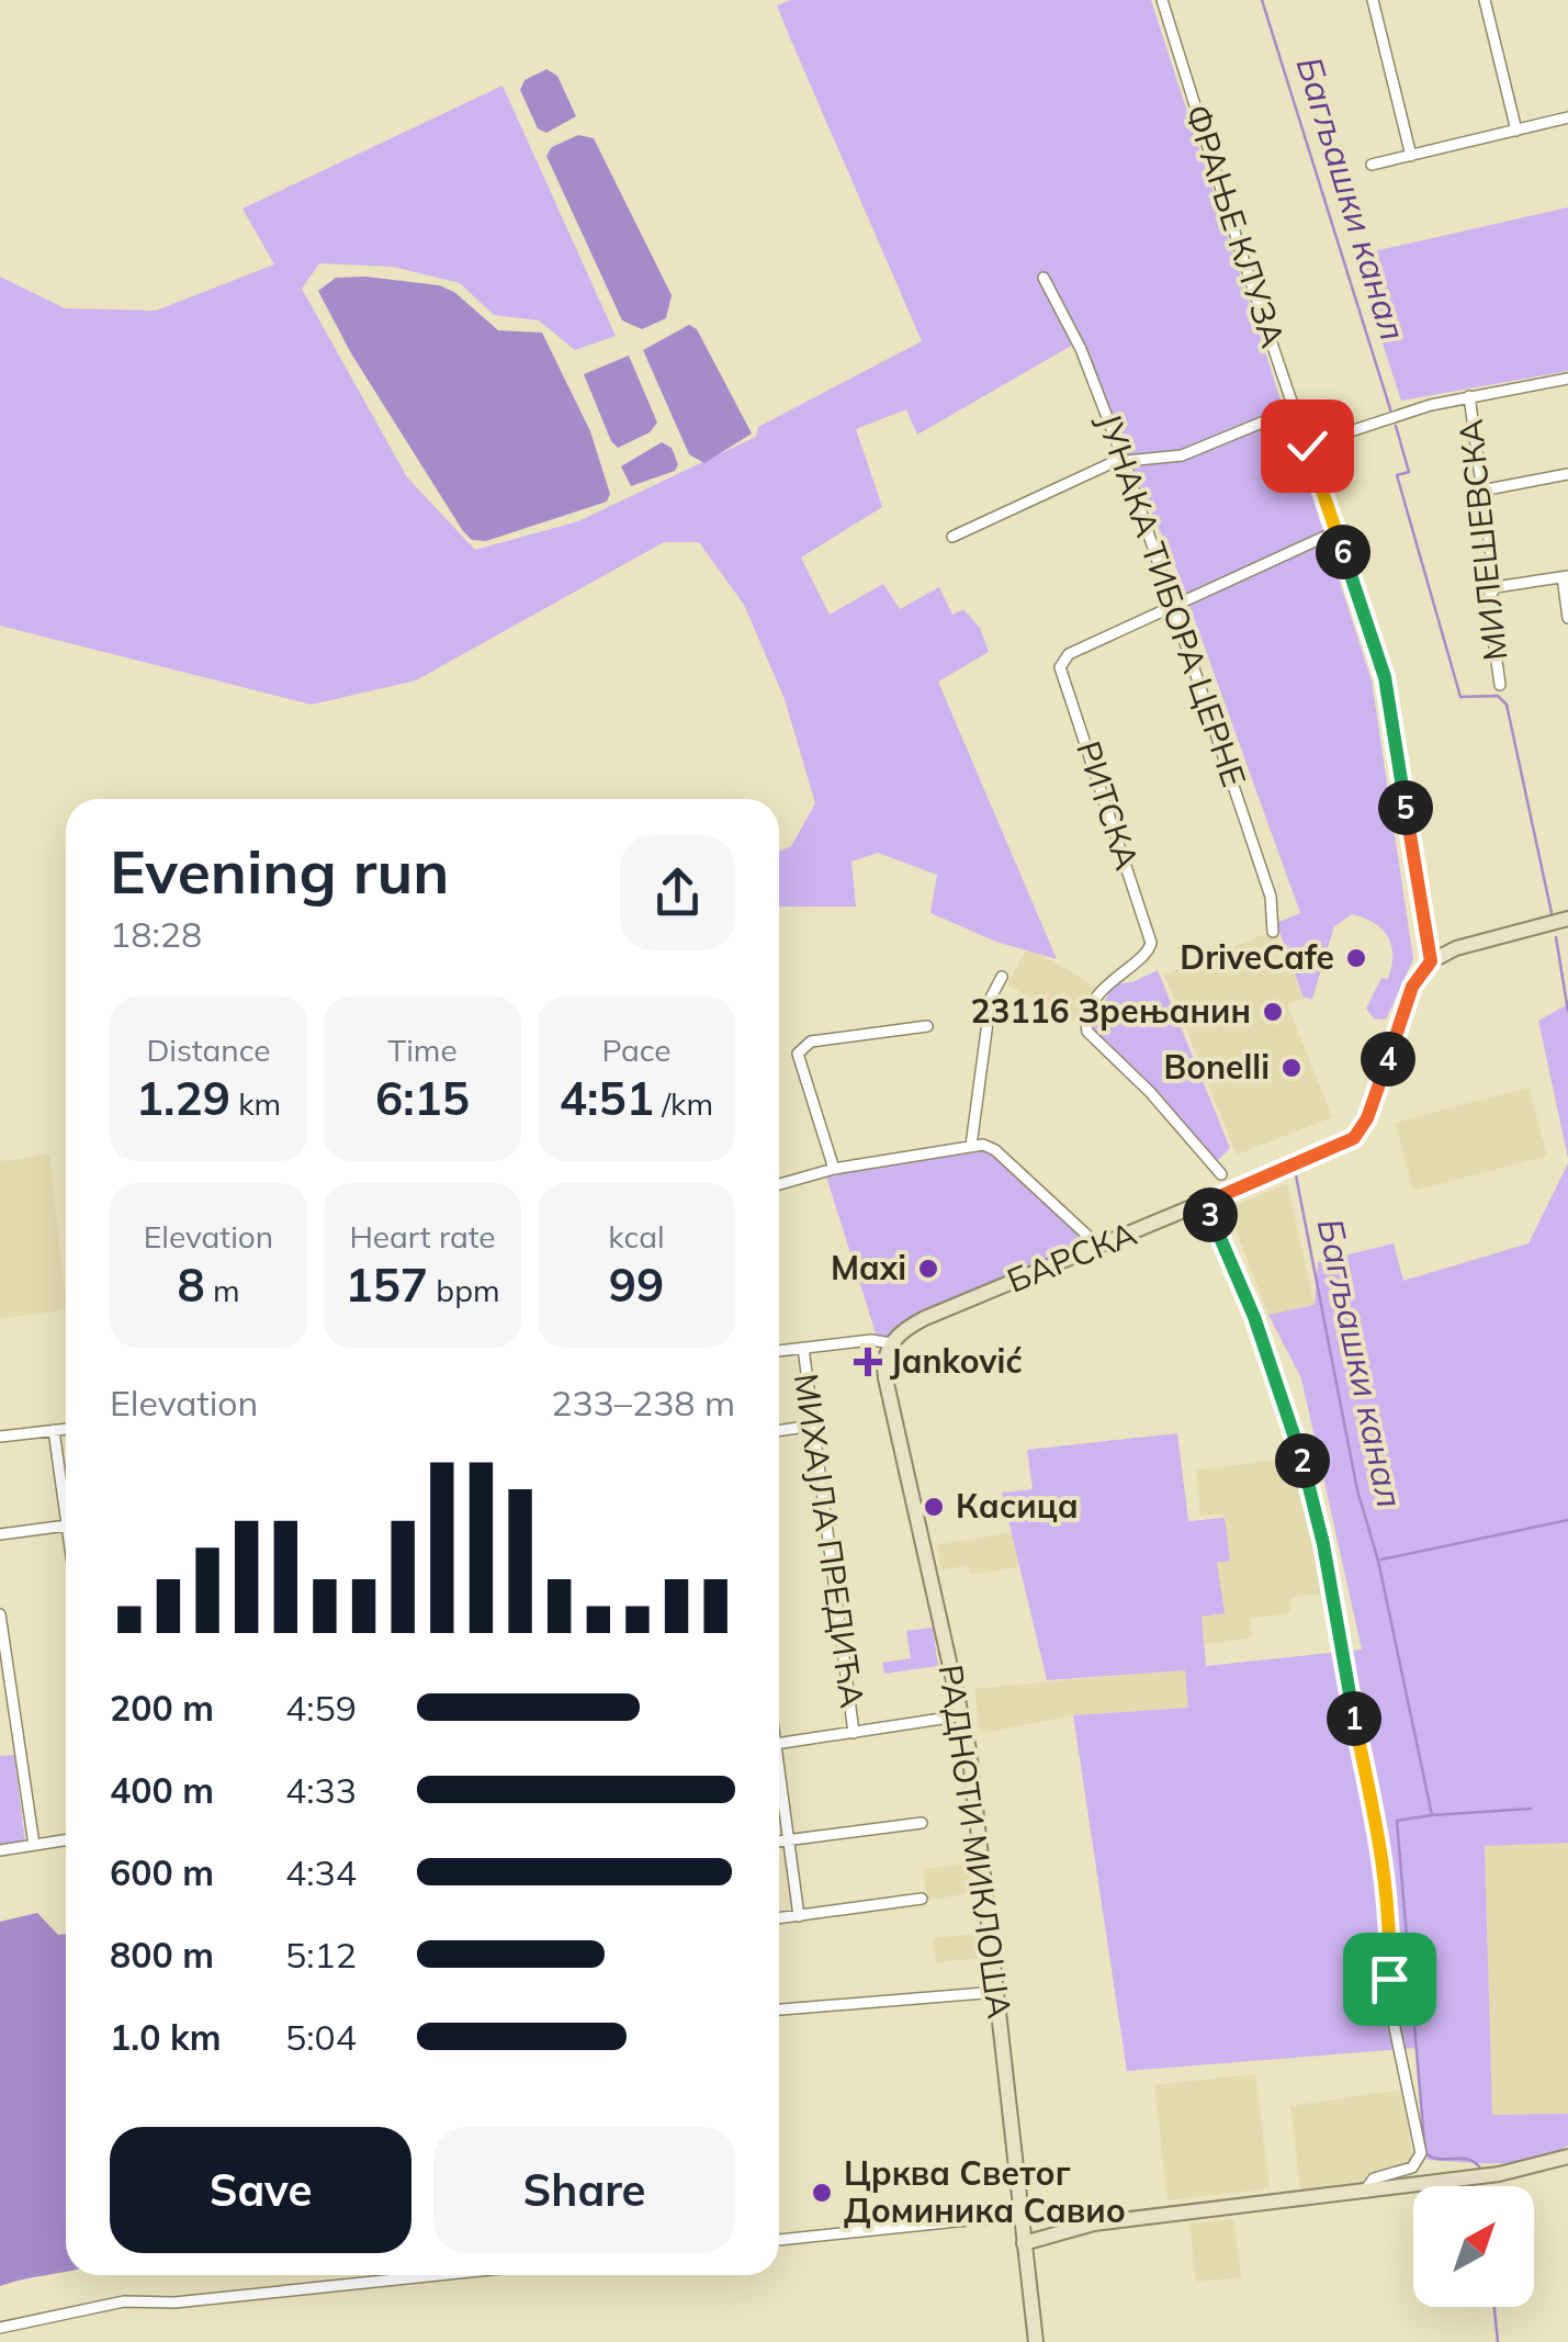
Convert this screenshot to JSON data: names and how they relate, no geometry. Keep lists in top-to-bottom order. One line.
{"streets":{"street":["ФРАЊЕ КЛУЗА","МИЛЕШЕВСКА","ЈУНАКА ТИБОРА ЦЕРНЕ","РИТСКА","БАРСКА","МИХАЈЛА ПРЕДИЋА","РАДНОТИ МИКЛОША"]},"crossings":[["ФРАЊЕ КЛУЗА","РИТСКА"],["ФРАЊЕ КЛУЗА","БАРСКА"],["ЈУНАКА ТИБОРА ЦЕРНЕ","РИТСКА"],["БАРСКА","РАДНОТИ МИКЛОША"]],"water":["Багљашки канал"],"places":{"other":["DriveCafe","23116 Зрењанин","Bonelli","Maxi","Касица","Црква Светог Доминика Савио"],"health":["Janković"]},"north":"top right","page":{"pins":["6","5","4","3","2","1"],"heading":["Evening run","18:28"],"stats":[["Distance","1.29 km"],["Time","6:15"],["Pace","4:51 /km"],["Elevation","8 m"],["Heart rate","157 bpm"],["kcal","99"]],"chart":["Elevation","233–238 m"],"list":[{"name":"200 m","note":"4:59"},{"name":"400 m","note":"4:33"},{"name":"600 m","note":"4:34"},{"name":"800 m","note":"5:12"},{"name":"1.0 km","note":"5:04"}],"buttons":["Save","Share"]}}
